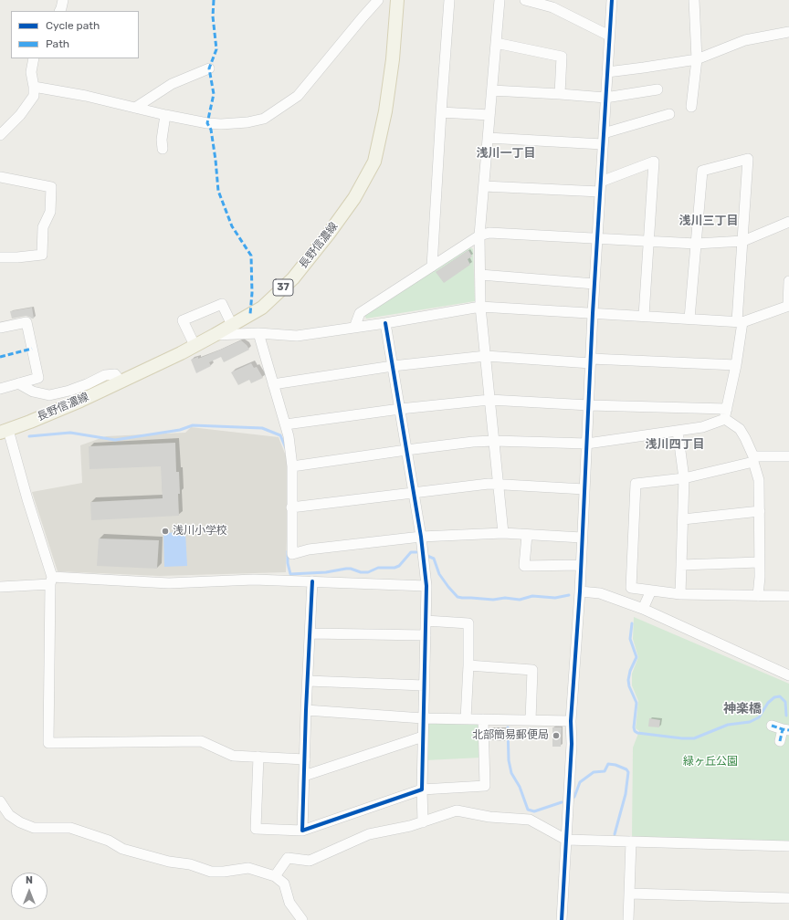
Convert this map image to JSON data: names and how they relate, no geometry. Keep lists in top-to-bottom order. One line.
{"streets":{"main road":["長野信濃線","37"]},"districts":["浅川一丁目","浅川三丁目","浅川四丁目","神楽橋"],"parks":["緑ヶ丘公園"],"places":["浅川小学校","北部簡易郵便局"],"legend":["Cycle path","Path"],"north":"top"}
